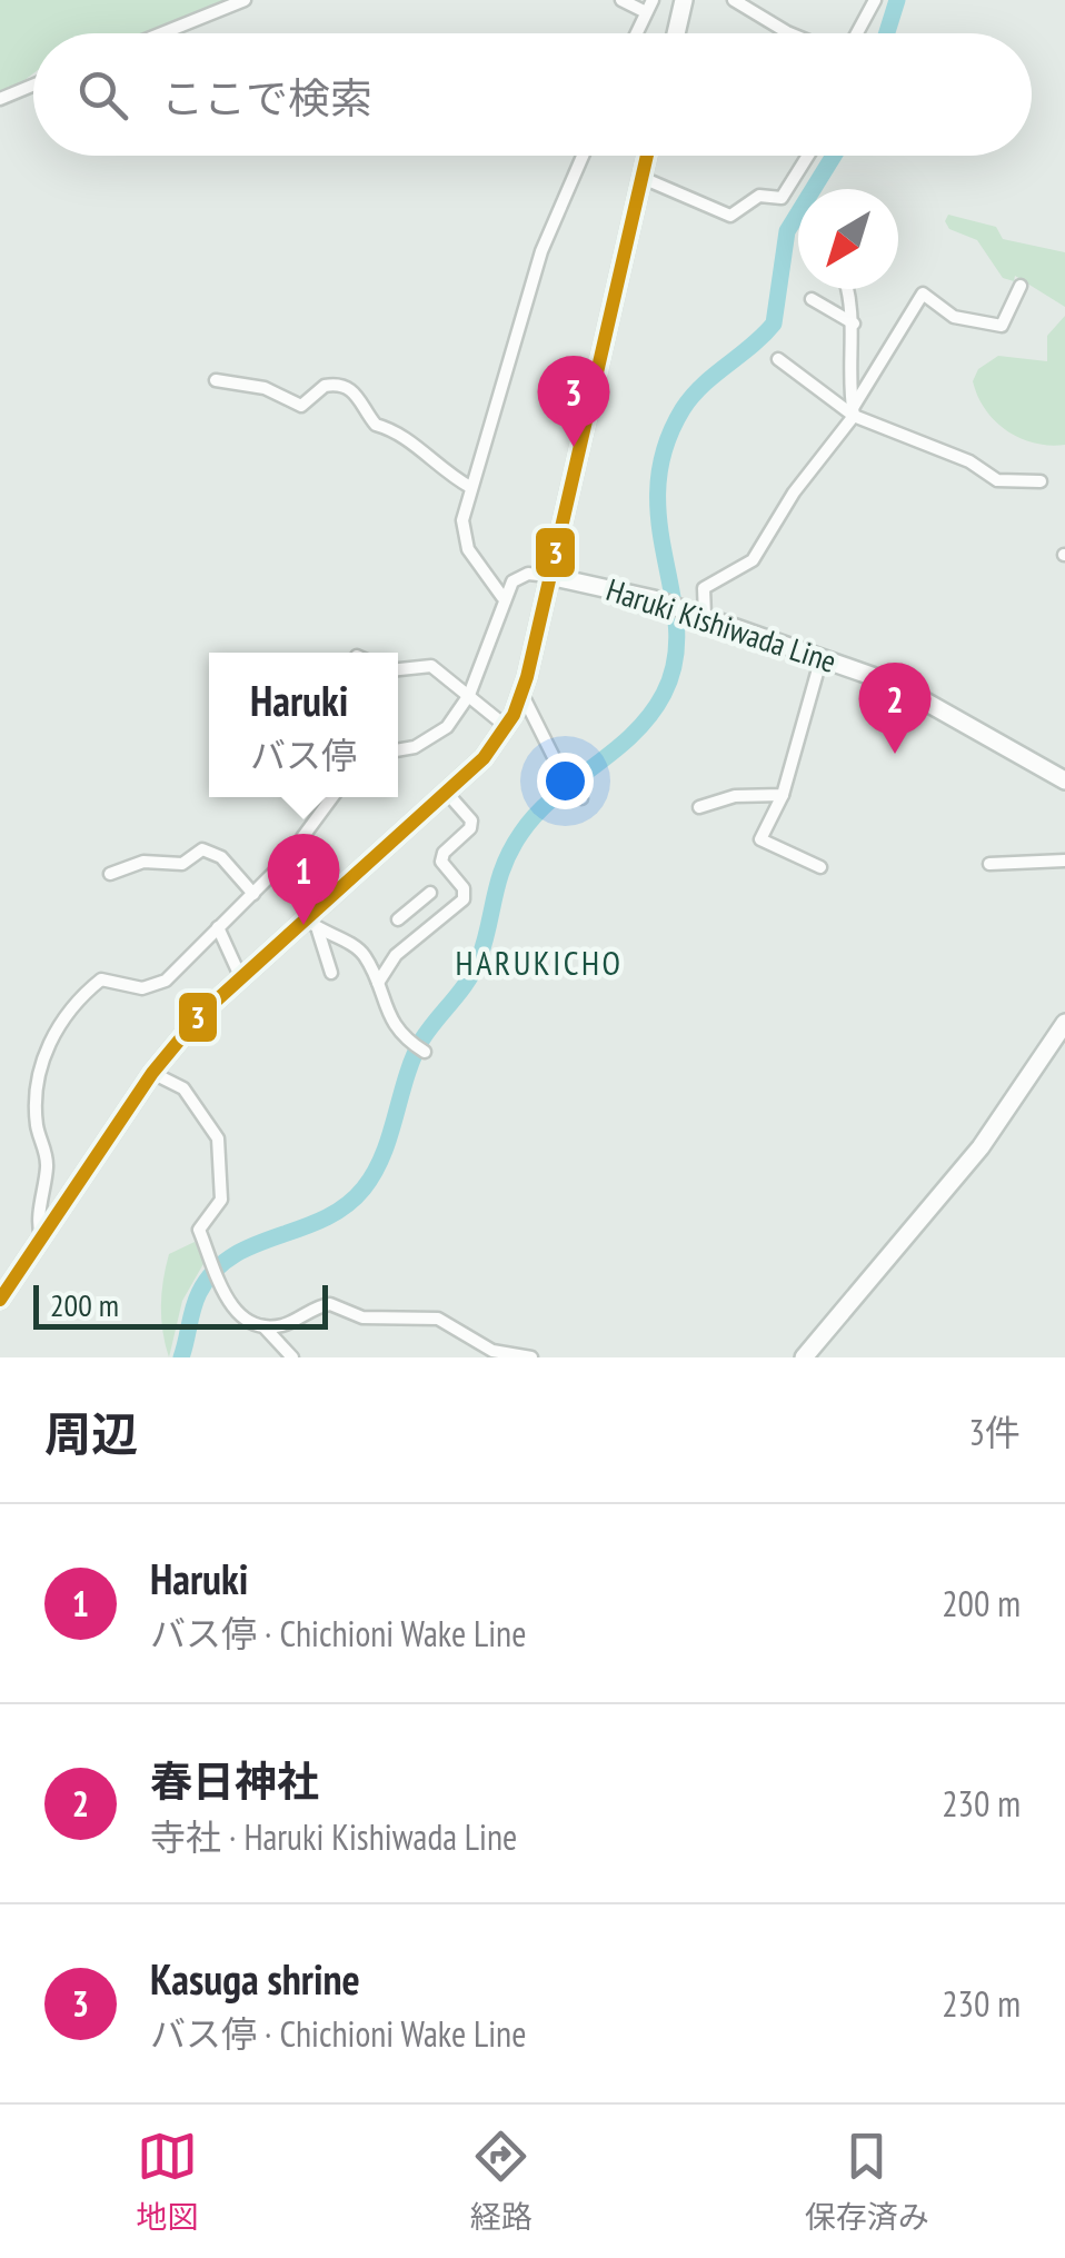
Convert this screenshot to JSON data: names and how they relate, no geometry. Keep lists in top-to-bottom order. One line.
{"streets":{"main road":["Haruki Kishiwada Line"]},"districts":["HARUKICHO"],"lines":["transit line 3"],"scale_bar":"200 m","north":"bottom left","page":{"search":"ここで検索","pins":["3","2","1"],"popup":["Haruki","バス停"],"scale":"200 m","heading":["周辺","3件"],"list":[{"mark":"1","name":"Haruki","note":"バス停 · Chichioni Wake Line","value":"200 m"},{"mark":"2","name":"春日神社","note":"寺社 · Haruki Kishiwada Line","value":"230 m"},{"mark":"3","name":"Kasuga shrine","note":"バス停 · Chichioni Wake Line","value":"230 m"}],"nav":["地図","経路","保存済み"]}}
